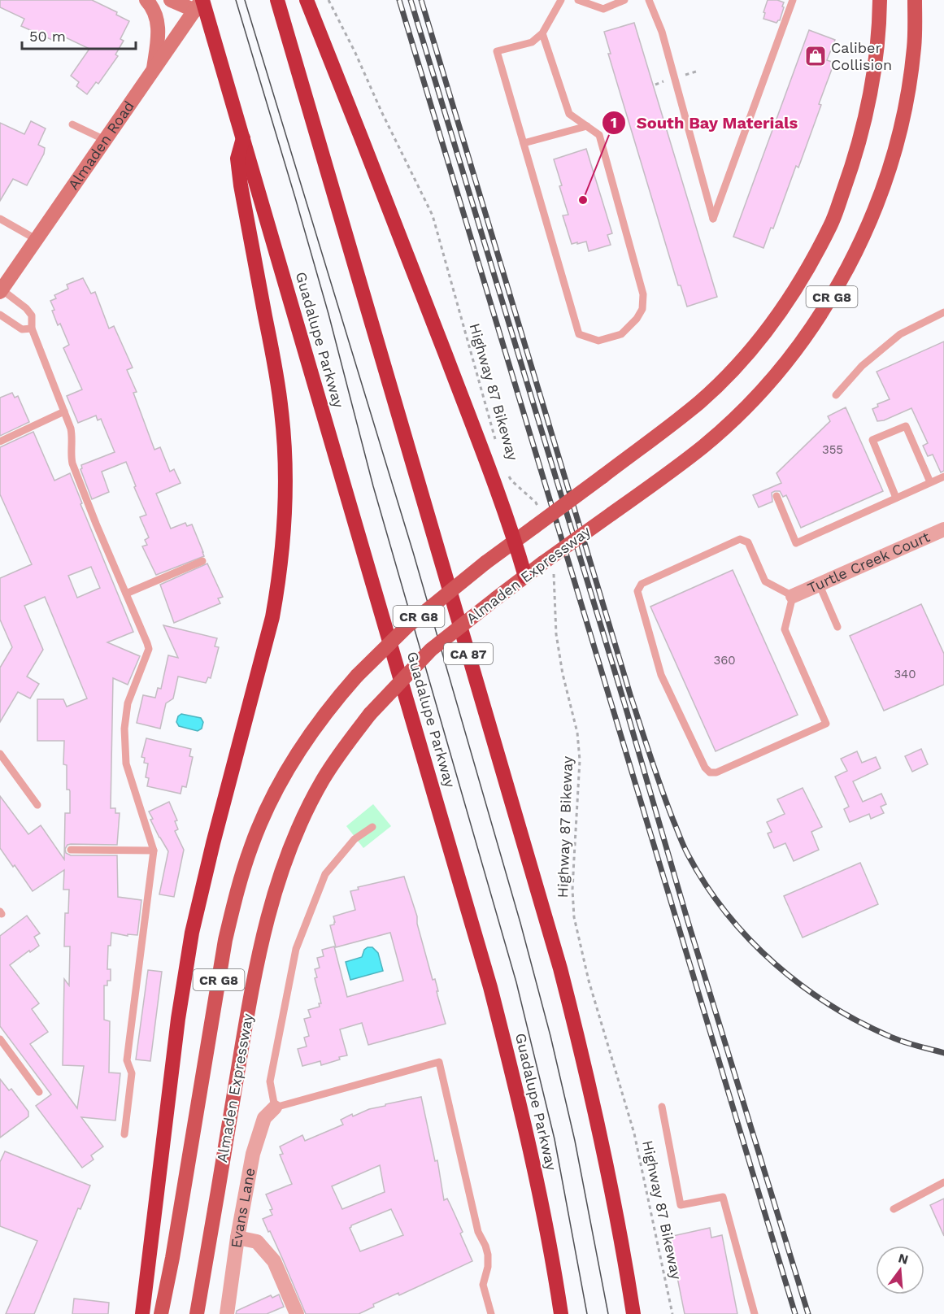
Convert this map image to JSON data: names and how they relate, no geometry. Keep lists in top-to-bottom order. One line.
{"streets":{"highway":["Guadalupe Parkway","CA 87"],"main road":["CR G8","Almaden Expressway"],"street":["Almaden Road","Turtle Creek Court","Evans Lane"],"path":["Highway 87 Bikeway"]},"crossings":[["Almaden Road","Guadalupe Parkway"]],"places":{"shop":["Caliber Collision"],"other":["South Bay Materials"]},"house_numbers":["355","360","340"],"scale_bar":"50 m","north":"top"}
